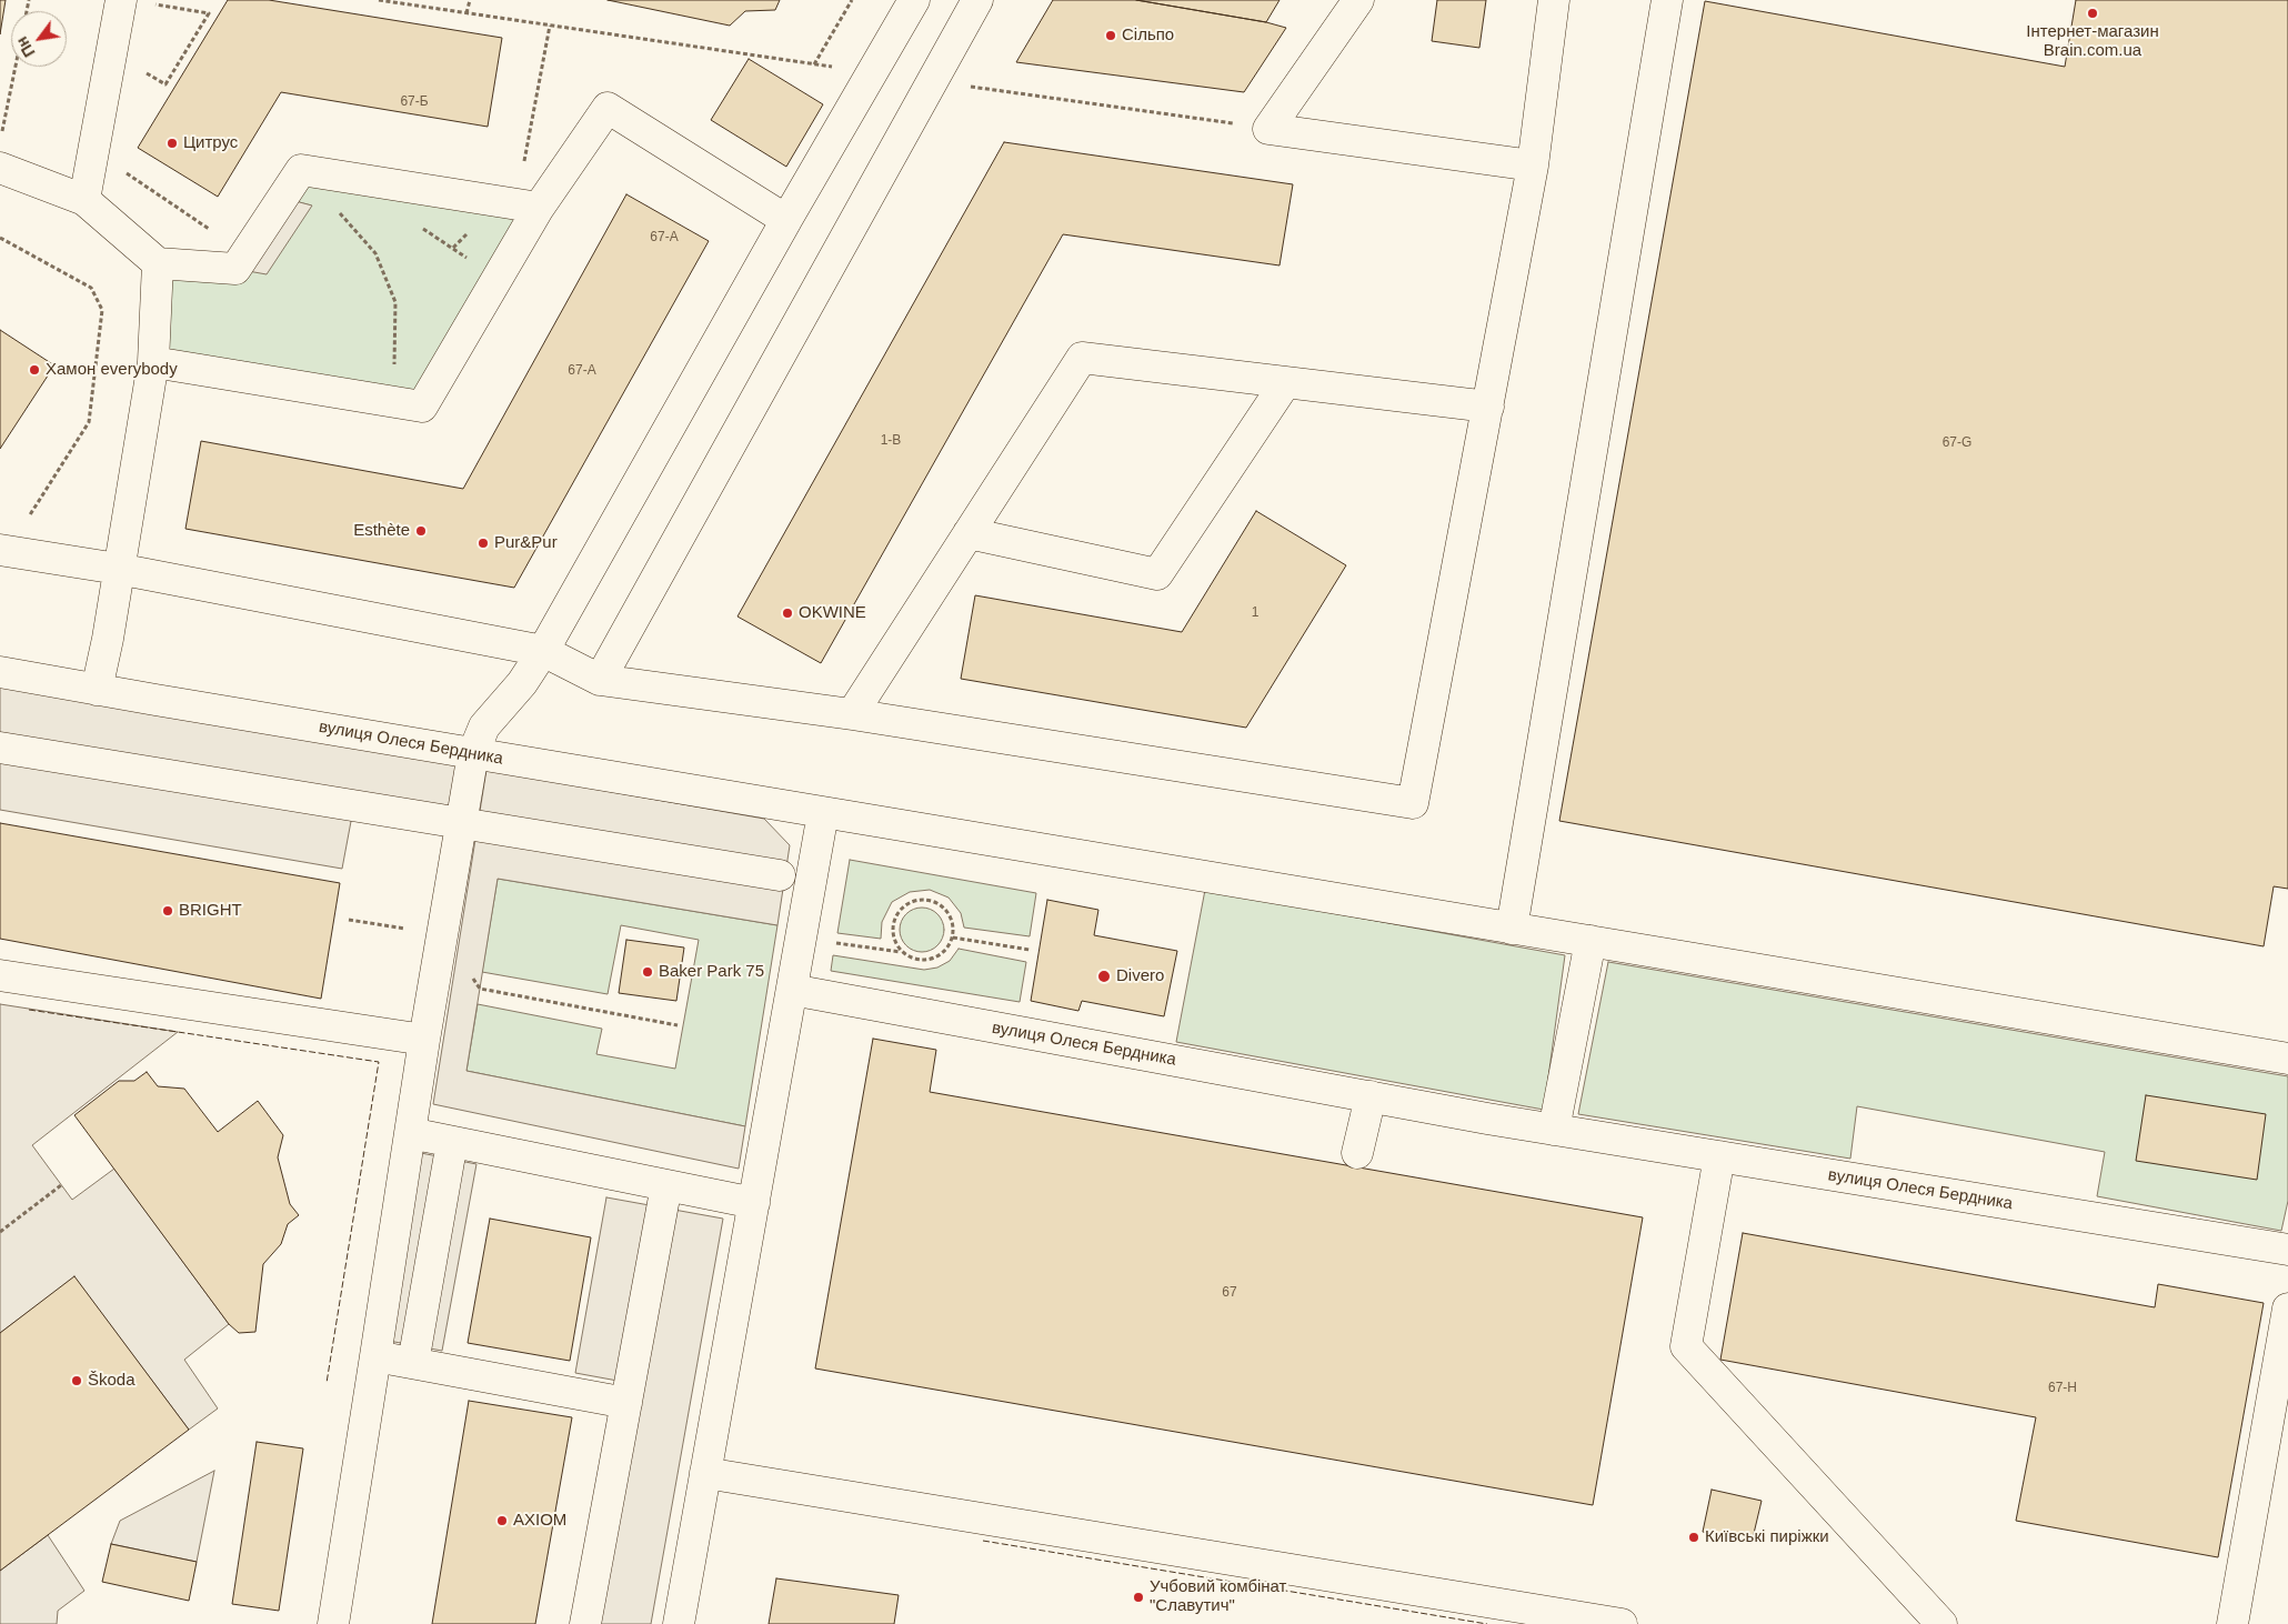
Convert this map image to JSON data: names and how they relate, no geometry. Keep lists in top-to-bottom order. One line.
{"streets":{"street":["вулиця Олеся Бердника"]},"places":["Інтернет-магазин Brain.com.ua","Сільпо","Цитрус","Хамон everybody","Esthète","Pur&Pur","OKWINE","BRIGHT","Baker Park 75","Divero","Škoda","AXIOM","Київські пиріжки","Учбовий комбінат \"Славутич\""],"house_numbers":["67-Б","67-А","67-А","1-В","67-G","1","67","67-Н"],"north":"bottom left"}
